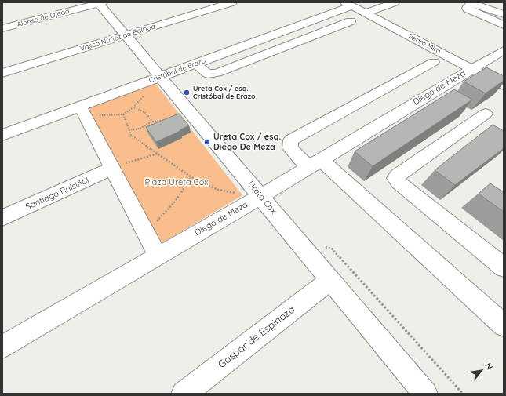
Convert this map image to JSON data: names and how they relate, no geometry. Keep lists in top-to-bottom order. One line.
{"streets":{"street":["Alonso de Ojeda","Vasco Núñez de Balboa","Pedro Mira","Cristóbal de Erazo","Diego de Meza","Santiago Ruisiñol","Ureta Cox","Gaspar de Espinoza"]},"crossings":[["Alonso de Ojeda","Ureta Cox"],["Vasco Núñez de Balboa","Ureta Cox"],["Pedro Mira","Cristóbal de Erazo"],["Pedro Mira","Diego de Meza"],["Cristóbal de Erazo","Ureta Cox"],["Diego de Meza","Ureta Cox"],["Ureta Cox","Gaspar de Espinoza"]],"parks":["Plaza Ureta Cox"],"places":["Ureta Cox / esq. Cristóbal de Erazo","Ureta Cox / esq. Diego De Meza"],"north":"top right"}
